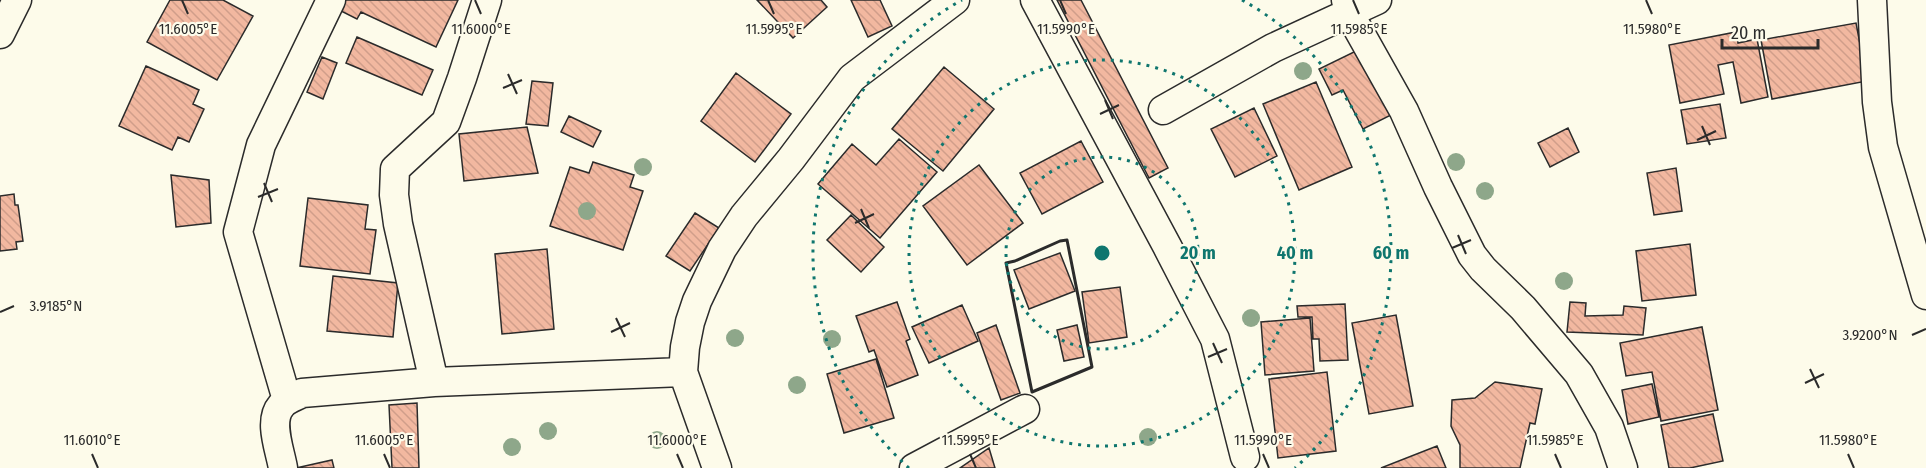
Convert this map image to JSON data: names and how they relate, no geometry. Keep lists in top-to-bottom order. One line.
{"scale_bar":"20 m","coordinates":["11.6005°E","11.6000°E","11.5995°E","11.5990°E","11.5985°E","11.5980°E","3.9185°N","3.9200°N","11.6010°E"],"rings":["20 m","40 m","60 m"]}
